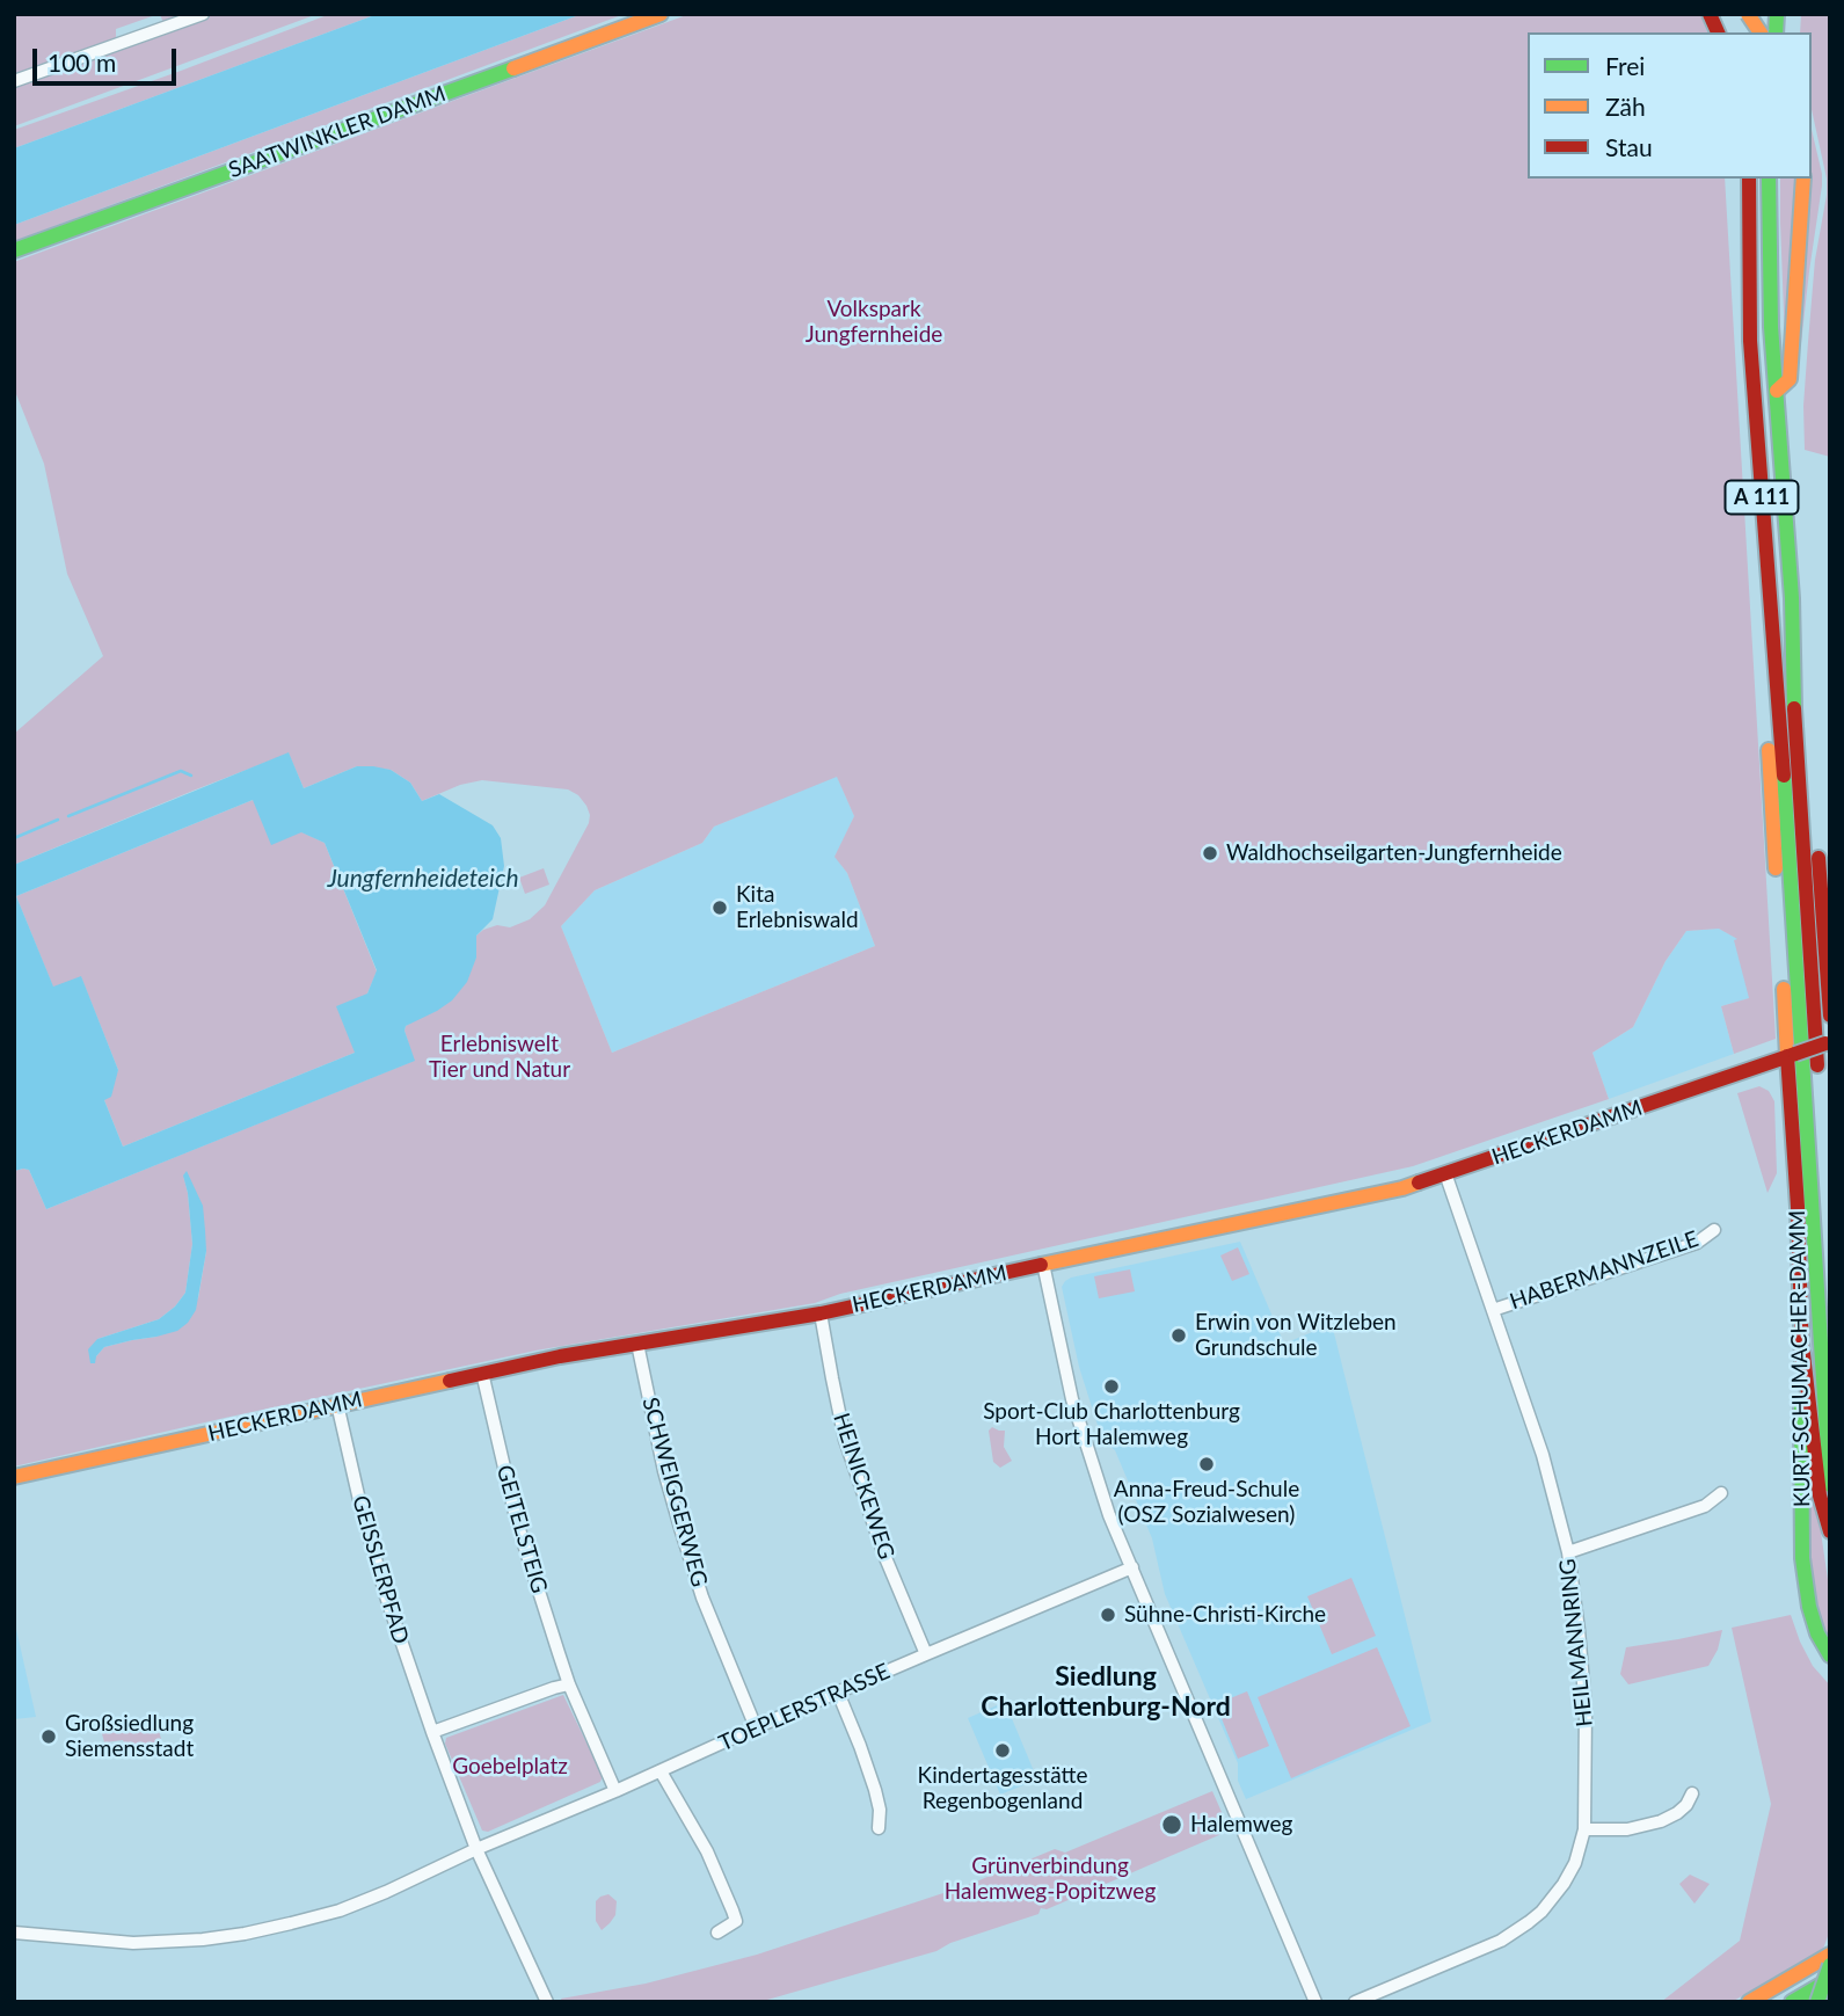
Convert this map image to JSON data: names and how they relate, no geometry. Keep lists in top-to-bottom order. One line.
{"streets":{"main road":["SAATWINKLER DAMM","A 111","HECKERDAMM","KURT-SCHUMACHER-DAMM"],"street":["HABERMANNZEILE","HEINICKEWEG","SCHWEIGGERWEG","GEITELSTEIG","GEISSLERPFAD","HEILMANNRING","TOEPLERSTRASSE"]},"crossings":[["A 111","KURT-SCHUMACHER-DAMM"],["HECKERDAMM","KURT-SCHUMACHER-DAMM"],["HECKERDAMM","HEINICKEWEG"],["HECKERDAMM","SCHWEIGGERWEG"],["HECKERDAMM","GEITELSTEIG"],["HECKERDAMM","GEISSLERPFAD"],["HECKERDAMM","HEILMANNRING"],["HABERMANNZEILE","HEILMANNRING"],["HEINICKEWEG","TOEPLERSTRASSE"],["SCHWEIGGERWEG","TOEPLERSTRASSE"]],"districts":["Siedlung Charlottenburg-Nord"],"water":["Jungfernheideteich"],"parks":["Volkspark Jungfernheide","Erlebniswelt Tier und Natur","Goebelplatz","Grünverbindung Halemweg-Popitzweg"],"places":["Waldhochseilgarten-Jungfernheide","Kita Erlebniswald","Erwin von Witzleben Grundschule","Sport-Club Charlottenburg Hort Halemweg","Anna-Freud-Schule (OSZ Sozialwesen)","Sühne-Christi-Kirche","Großsiedlung Siemensstadt","Kindertagesstätte Regenbogenland","Halemweg"],"legend":["Frei","Zäh","Stau"],"scale_bar":"100 m"}
